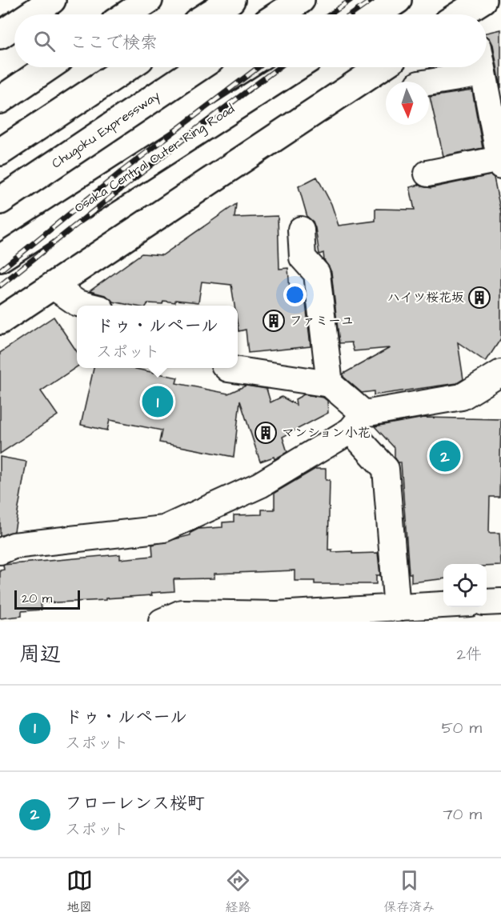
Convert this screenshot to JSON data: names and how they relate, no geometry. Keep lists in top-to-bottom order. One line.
{"streets":{"main road":["Chugoku Expressway","Osaka Central Outer Ring Road"]},"places":{"building":["ハイツ桜花坂","ファミーユ","マンション小花"]},"scale_bar":"20 m","north":"bottom","page":{"search":"ここで検索","popup":["ドゥ・ルペール","スポット"],"pins":["1","2"],"scale":"20 m","heading":["周辺","2件"],"list":[{"mark":"1","name":"ドゥ・ルペール","note":"スポット","value":"50 m"},{"mark":"2","name":"フローレンス桜町","note":"スポット","value":"70 m"}],"nav":["地図","経路","保存済み"]}}
